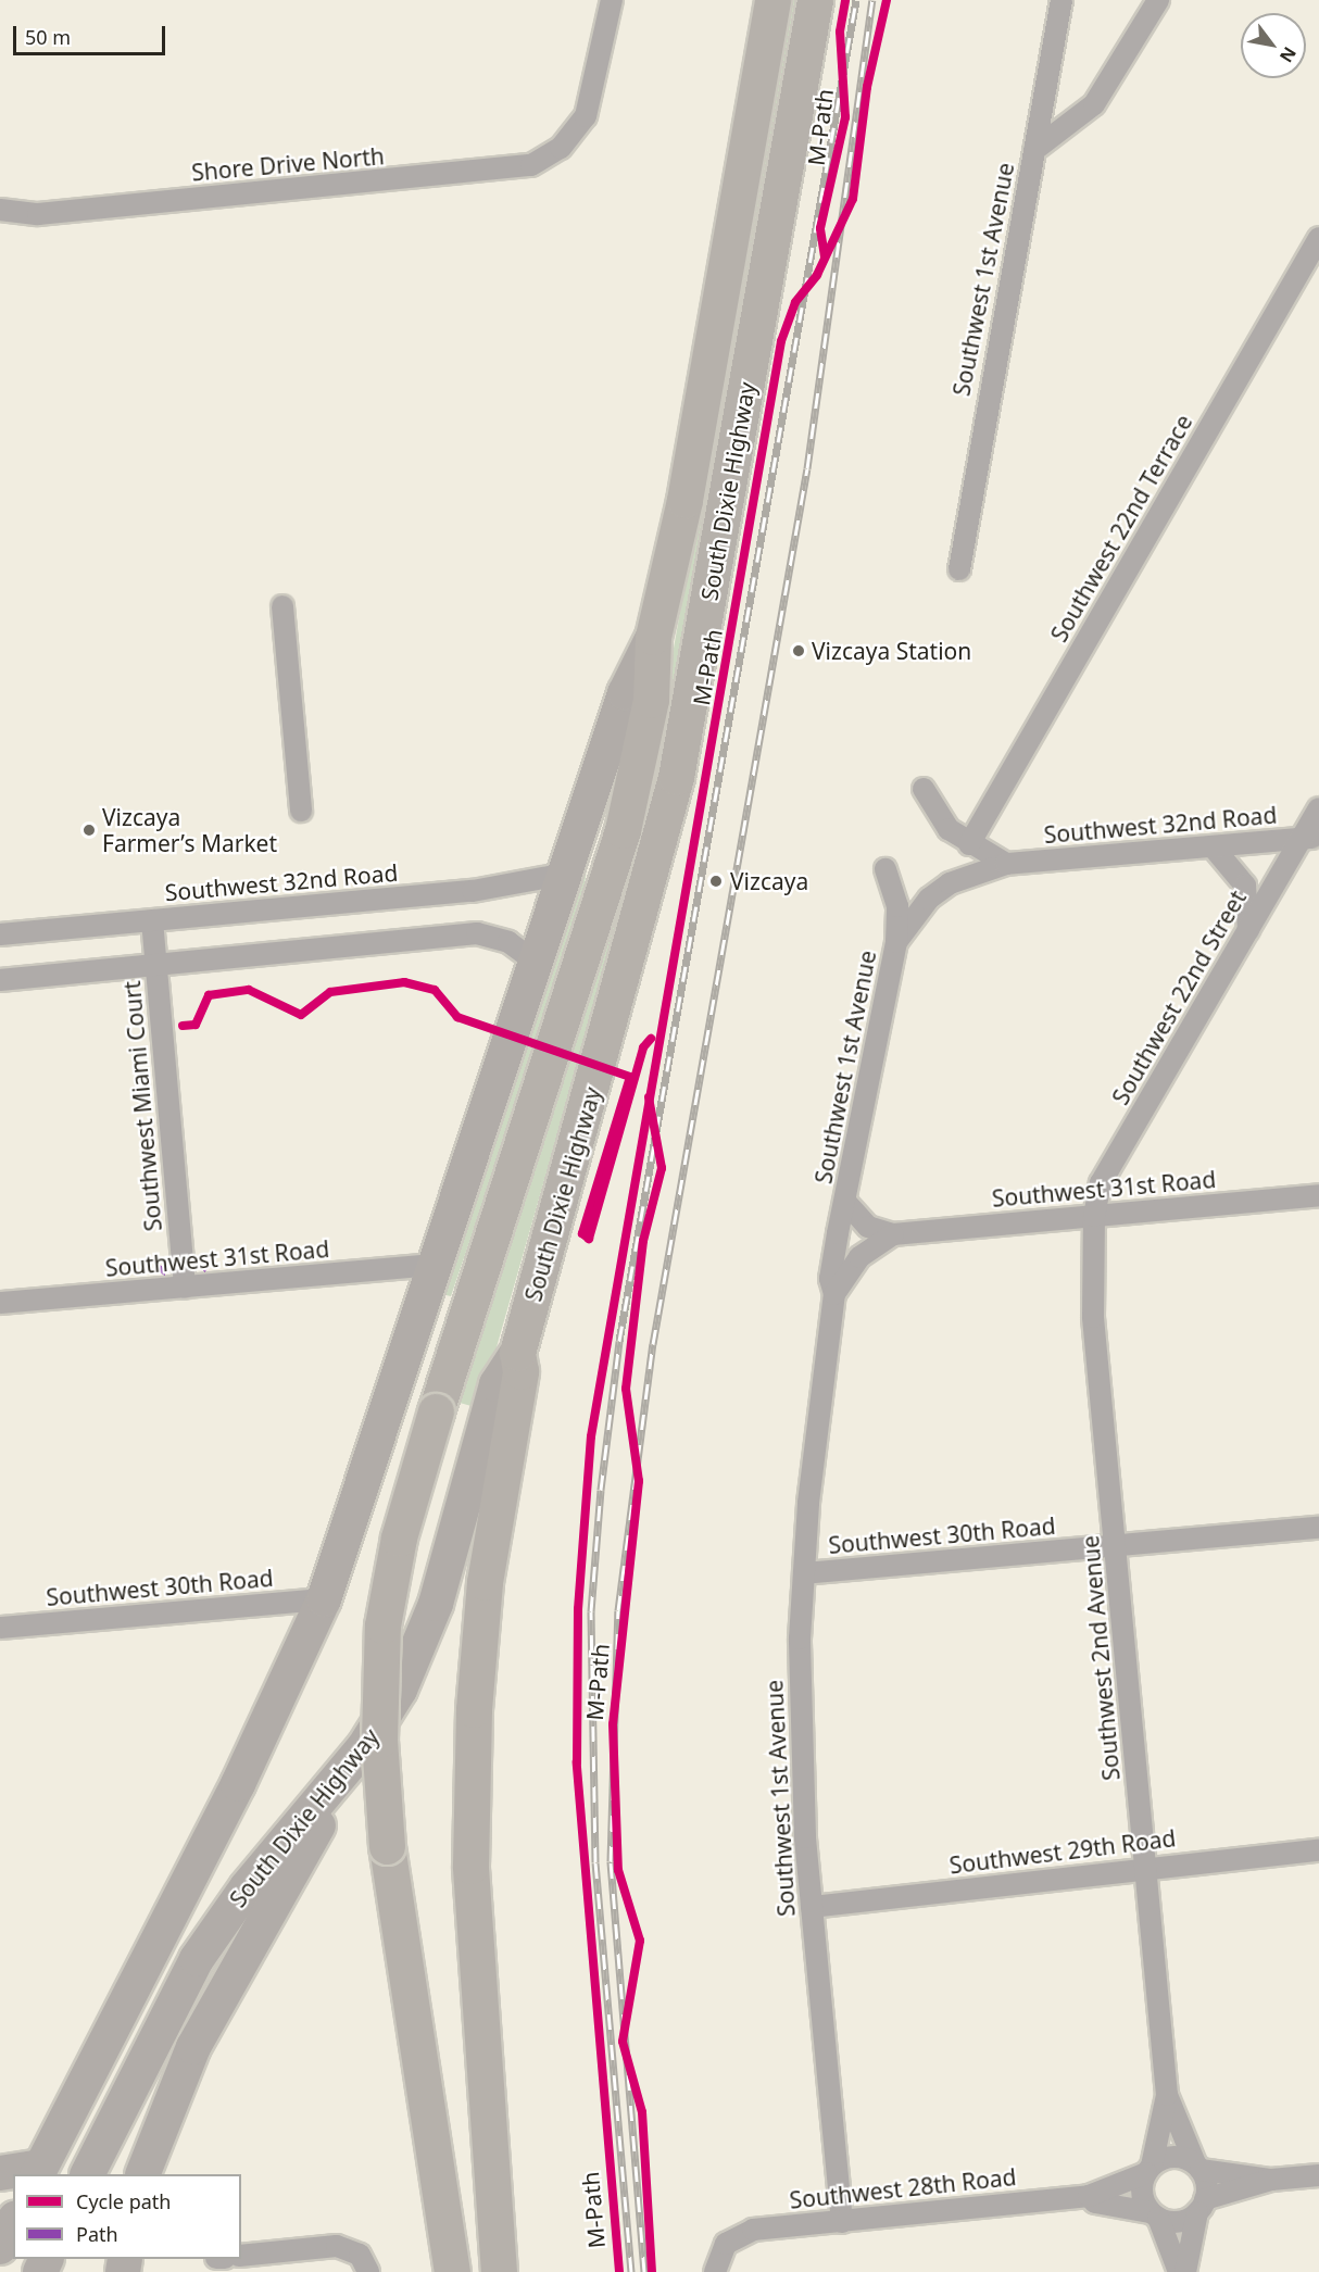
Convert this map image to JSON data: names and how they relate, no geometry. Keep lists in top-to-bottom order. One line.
{"streets":{"highway":["South Dixie Highway"],"street":["Shore Drive North","Southwest 1st Avenue","Southwest 22nd Terrace","Southwest 32nd Road","Southwest 22nd Street","Southwest Miami Court","Southwest 31st Road","Southwest 30th Road","Southwest 2nd Avenue","Southwest 29th Road","Southwest 28th Road"],"cycle path":["M-Path"]},"crossings":[["Southwest 1st Avenue","Southwest 32nd Road"],["Southwest 1st Avenue","Southwest 31st Road"],["Southwest 1st Avenue","Southwest 30th Road"],["Southwest 1st Avenue","Southwest 29th Road"],["Southwest 1st Avenue","Southwest 28th Road"],["South Dixie Highway","Southwest 32nd Road"],["South Dixie Highway","Southwest 31st Road"],["South Dixie Highway","Southwest 30th Road"],["Southwest 32nd Road","Southwest 22nd Street"],["Southwest 32nd Road","Southwest Miami Court"],["Southwest 22nd Street","Southwest 31st Road"],["Southwest 22nd Street","Southwest 2nd Avenue"],["Southwest Miami Court","Southwest 31st Road"],["Southwest 31st Road","Southwest 2nd Avenue"],["Southwest 30th Road","Southwest 2nd Avenue"],["Southwest 2nd Avenue","Southwest 29th Road"],["Southwest 2nd Avenue","Southwest 28th Road"]],"places":["Vizcaya Station","Vizcaya Farmer’s Market","Vizcaya"],"legend":["Cycle path","Path"],"scale_bar":"50 m","north":"bottom right"}
